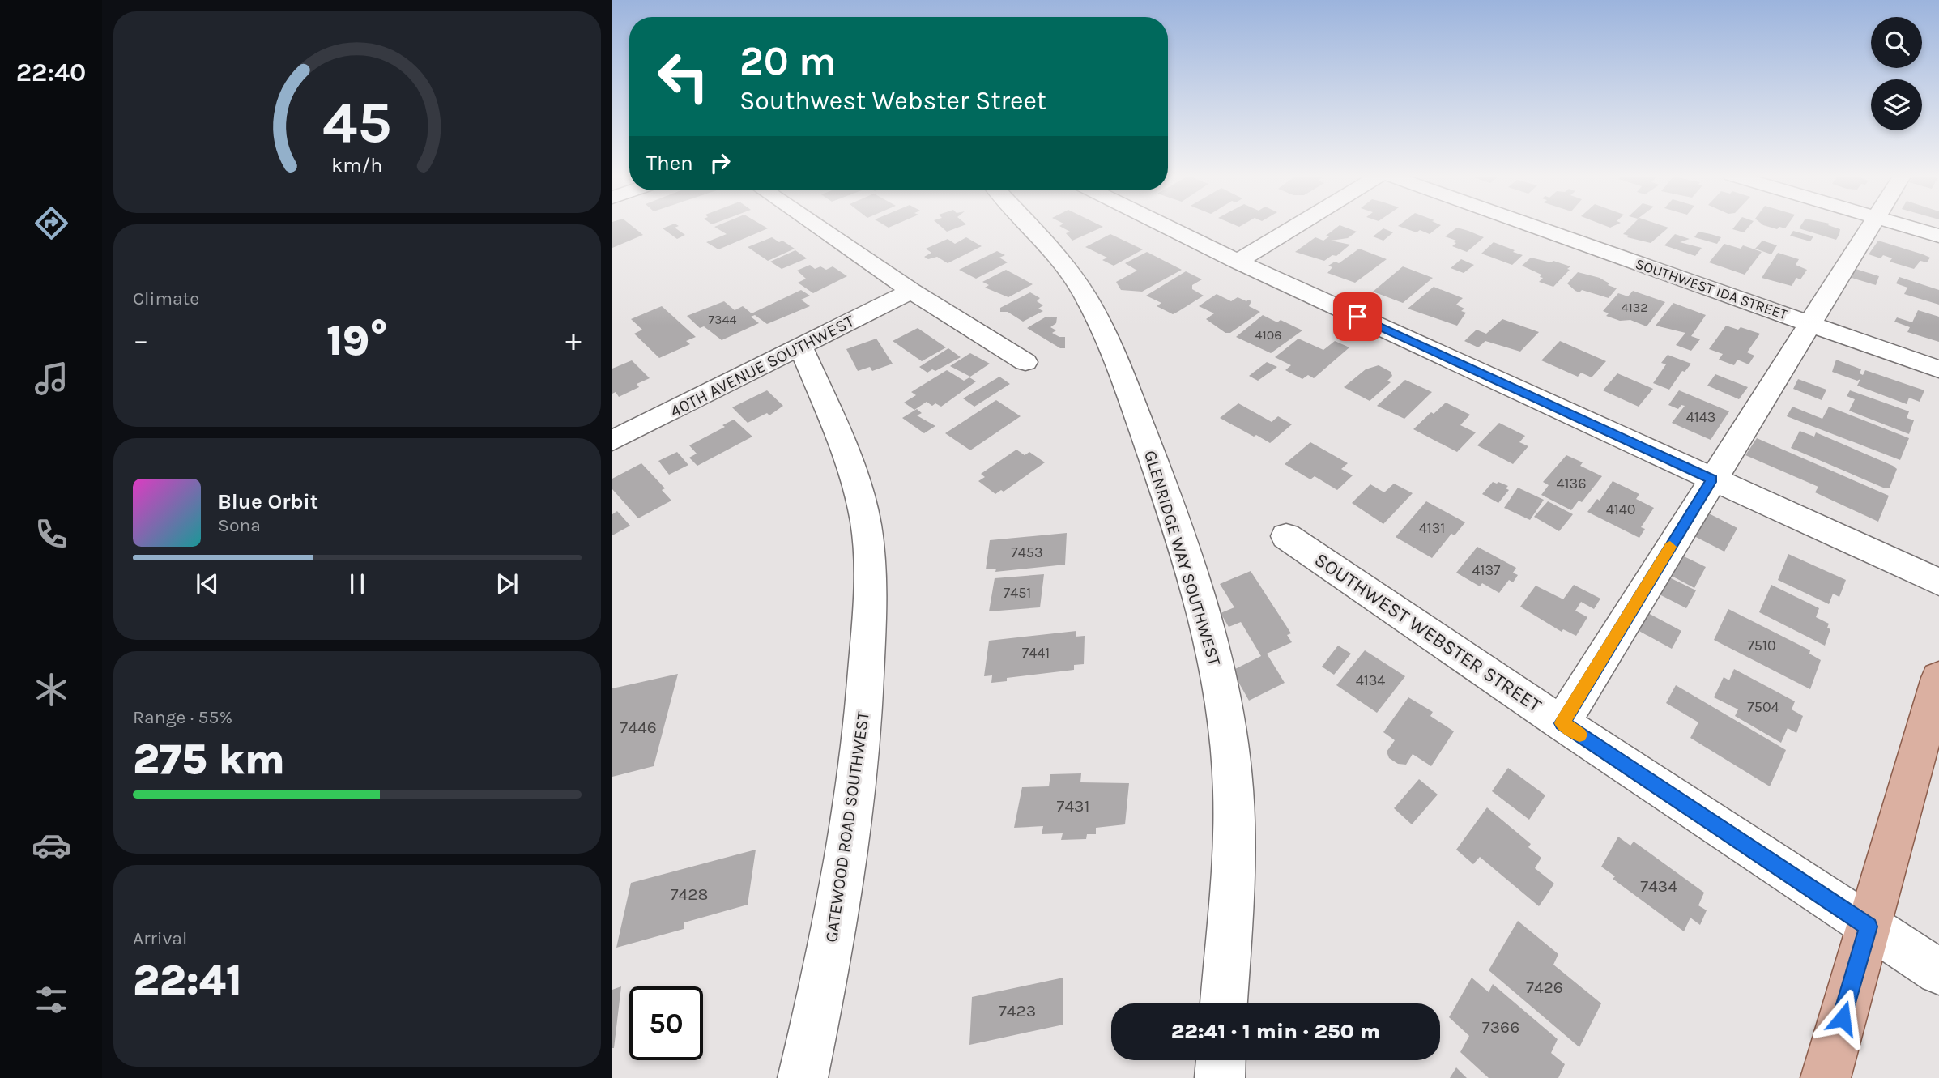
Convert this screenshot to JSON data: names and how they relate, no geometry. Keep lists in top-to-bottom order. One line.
{"streets":{"street":["SOUTHWEST IDA STREET","40TH AVENUE SOUTHWEST","GLENRIDGE WAY SOUTHWEST","SOUTHWEST WEBSTER STREET","GATEWOOD ROAD SOUTHWEST"]},"crossings":[["40TH AVENUE SOUTHWEST","GATEWOOD ROAD SOUTHWEST"]],"house_numbers":["4132","7344","4106","4143","4136","4140","4131","7453","4137","7451","7510","7441","4134","7504","7446","7431","7434","7428","7426","7423","7366"],"page":{"tabs":"22:40","turn":["20 m","Southwest Webster Street"],"then":"Then","tile":["Climate",["Range · 55%","275 km"],["Arrival","22:41"]],"heat":["−","19°","+"],"song":["Blue Orbit","Sona"],"limit":"50","trip":"22:41 · 1 min · 250 m","gauge":["45","km/h"]}}
